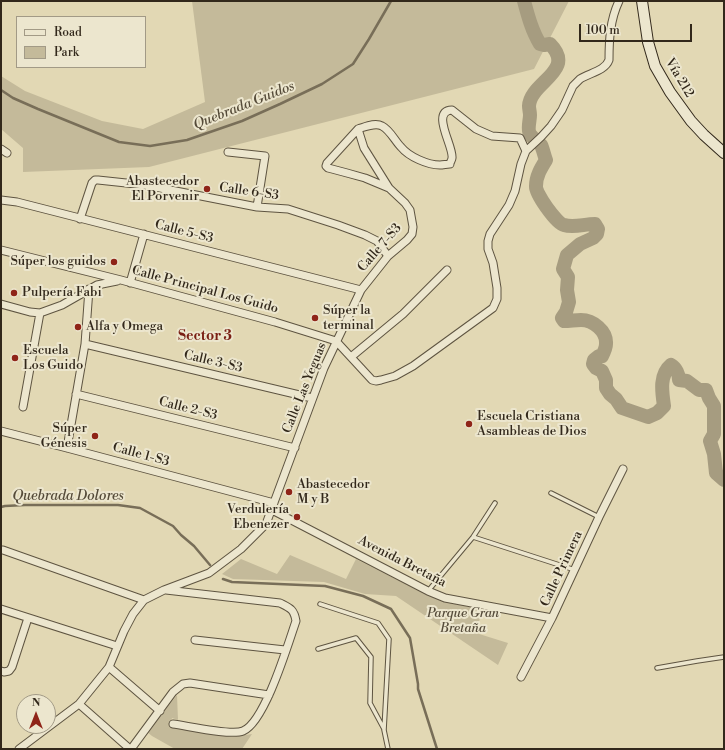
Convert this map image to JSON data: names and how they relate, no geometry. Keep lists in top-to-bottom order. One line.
{"streets":{"main road":["Vía 212"],"street":["Calle 6-S3","Calle 5-S3","Calle 7-S3","Calle Principal Los Guido","Calle 3-S3","Calle Las Yeguas","Calle 2-S3","Calle 1-S3","Avenida Bretaña","Calle Primera"]},"crossings":[["Calle 6-S3","Calle 5-S3"],["Calle 6-S3","Calle 7-S3"],["Calle 5-S3","Calle 7-S3"],["Calle 7-S3","Calle Principal Los Guido"],["Calle 7-S3","Calle Las Yeguas"],["Calle Principal Los Guido","Calle Las Yeguas"],["Calle 3-S3","Calle Las Yeguas"],["Calle Las Yeguas","Calle 2-S3"],["Calle Las Yeguas","Calle 1-S3"],["Calle Las Yeguas","Avenida Bretaña"],["Calle 1-S3","Avenida Bretaña"],["Avenida Bretaña","Calle Primera"]],"districts":["Sector 3"],"water":["Quebrada Guidos","Quebrada Dolores"],"parks":["Parque Gran Bretaña"],"places":["Abastecedor El Porvenir","Súper los guidos","Pulpería Fabi","Súper la terminal","Alfa y Omega","Escuela Los Guido","Escuela Cristiana Asambleas de Dios","Súper Génesis","Abastecedor M y B","Verdulería Ebenezer"],"legend":["Road","Park"],"scale_bar":"100 m","north":"top"}
